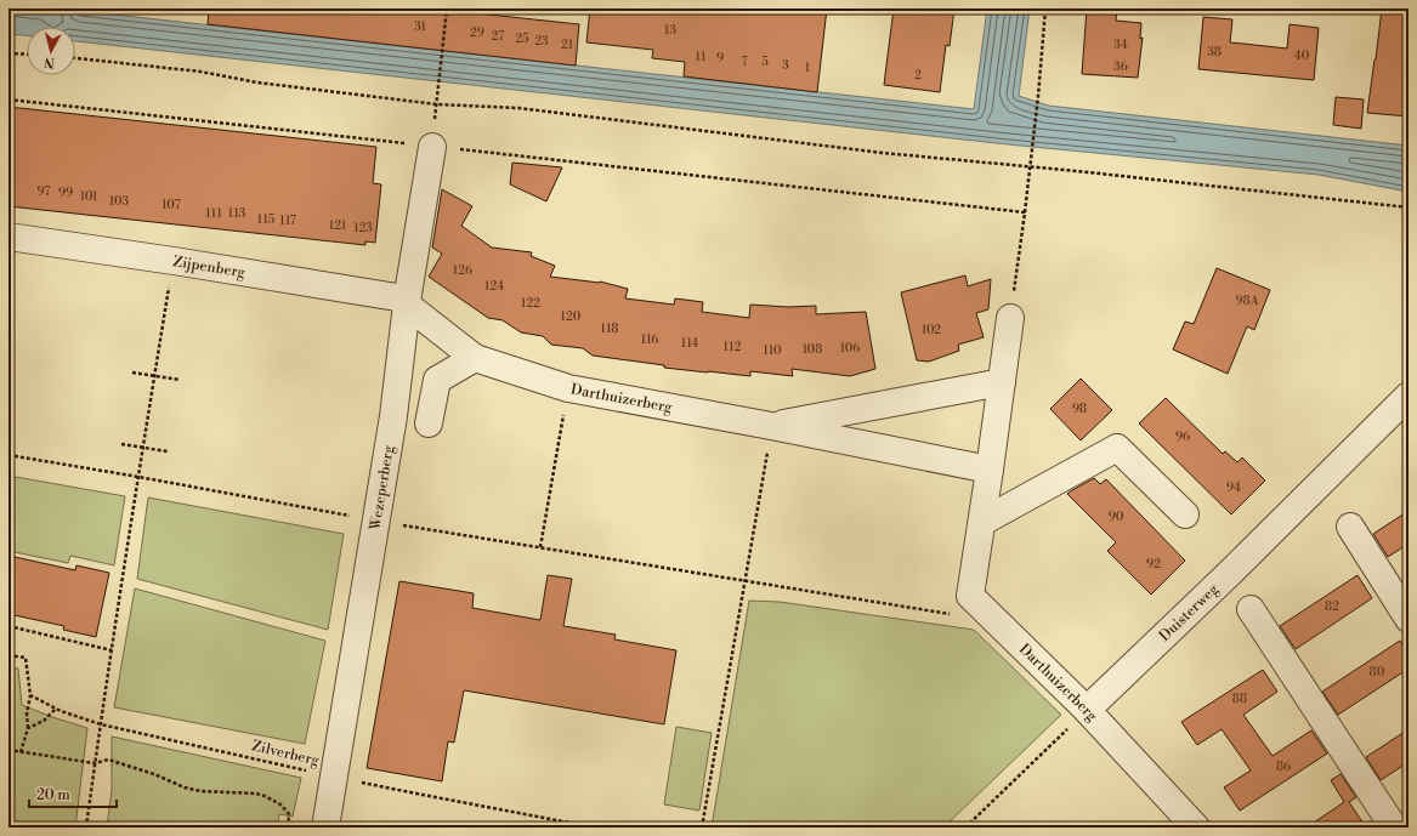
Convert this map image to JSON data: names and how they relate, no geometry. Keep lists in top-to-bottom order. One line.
{"streets":{"street":["Zijpenberg","Darthuizerberg","Wezeperberg","Duisterweg"],"path":["Zilverberg"]},"crossings":[["Zijpenberg","Darthuizerberg"],["Zijpenberg","Wezeperberg"],["Darthuizerberg","Wezeperberg"],["Darthuizerberg","Duisterweg"],["Wezeperberg","Zilverberg"]],"house_numbers":["31","13","29","27","25","23","21","34","38","40","11","9","7","5","3","36","1","2","97","99","101","103","107","111","113","115","117","121","123","126","124","98A","122","120","118","102","116","114","112","106","108","110","98","96","94","90","92","82","80","88","86"],"scale_bar":"20 m","north":"bottom"}
